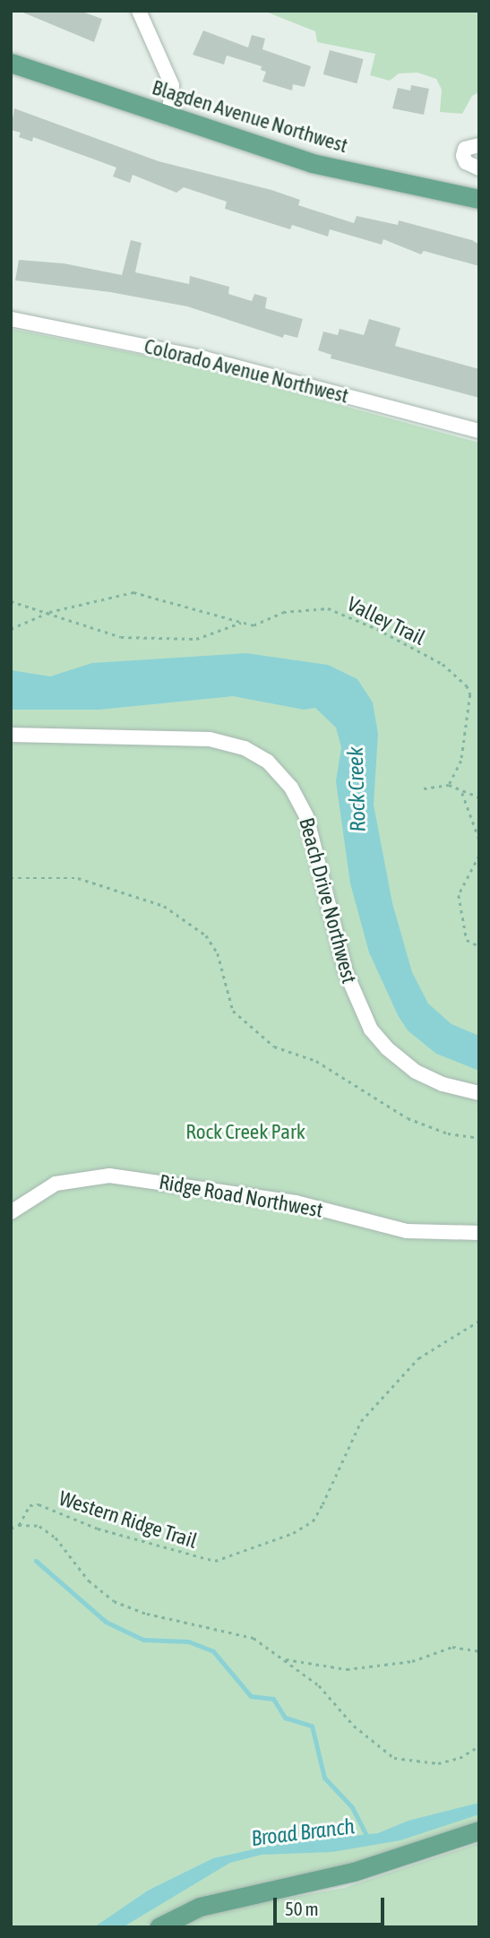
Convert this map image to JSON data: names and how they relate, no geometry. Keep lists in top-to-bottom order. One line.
{"streets":{"main road":["Blagden Avenue Northwest"],"street":["Colorado Avenue Northwest","Beach Drive Northwest","Ridge Road Northwest"],"path":["Valley Trail","Western Ridge Trail"]},"water":["Rock Creek","Broad Branch"],"parks":["Rock Creek Park"],"scale_bar":"50 m"}
